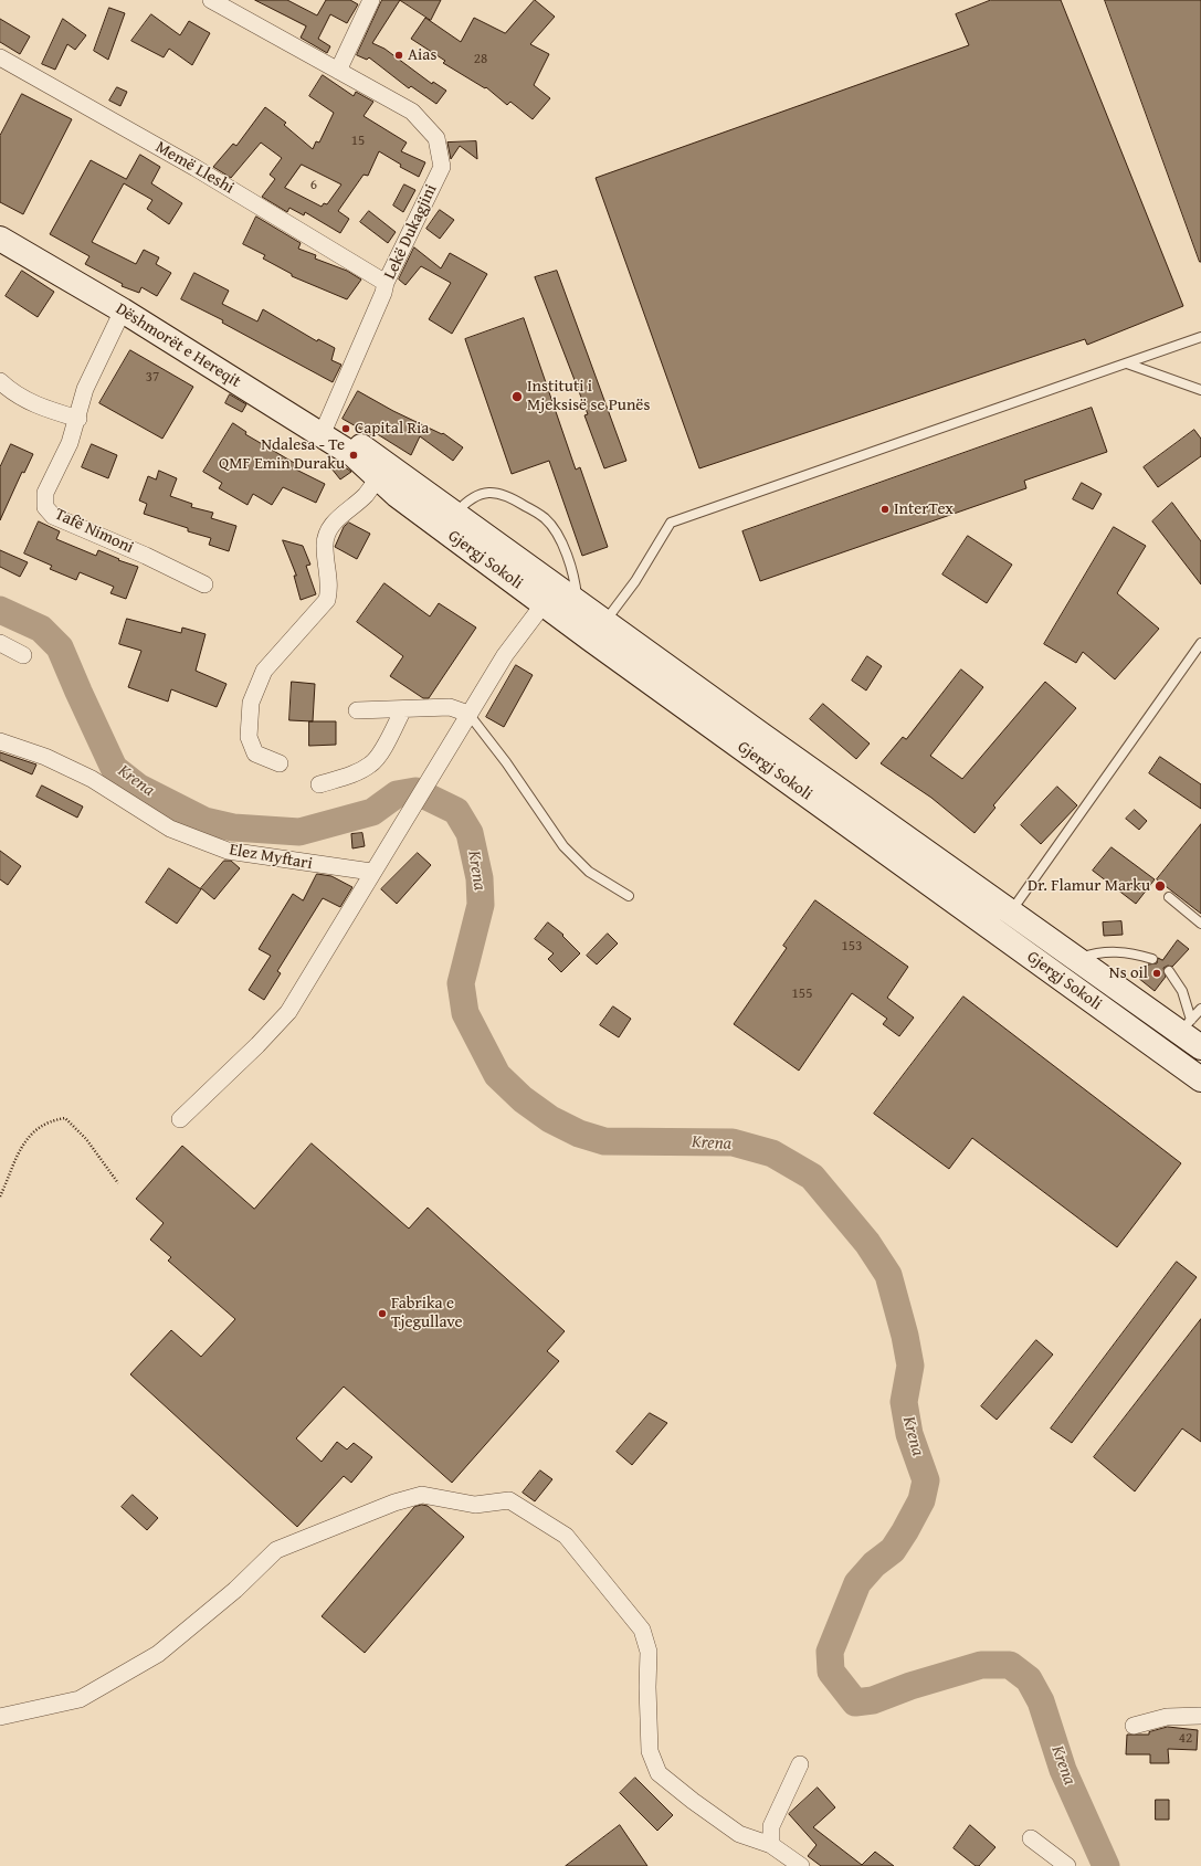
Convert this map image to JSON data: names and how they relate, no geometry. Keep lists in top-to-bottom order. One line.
{"streets":{"main road":["Dëshmorët e Hereqit","Gjergj Sokoli"],"street":["Memë Lleshi","Lekë Dukagjini","Tafë Nimoni","Elez Myftari"]},"crossings":[["Memë Lleshi","Lekë Dukagjini"],["Lekë Dukagjini","Dëshmorët e Hereqit"],["Dëshmorët e Hereqit","Tafë Nimoni"],["Dëshmorët e Hereqit","Gjergj Sokoli"]],"water":["Krena"],"places":["Aias","Instituti i Mjeksisë se Punës","Capital Ria","Ndalesa - Te QMF Emin Duraku","InterTex","Dr. Flamur Marku","Ns oil","Fabrika e Tjegullave"],"house_numbers":["28","15","6","37","153","155","42"]}
